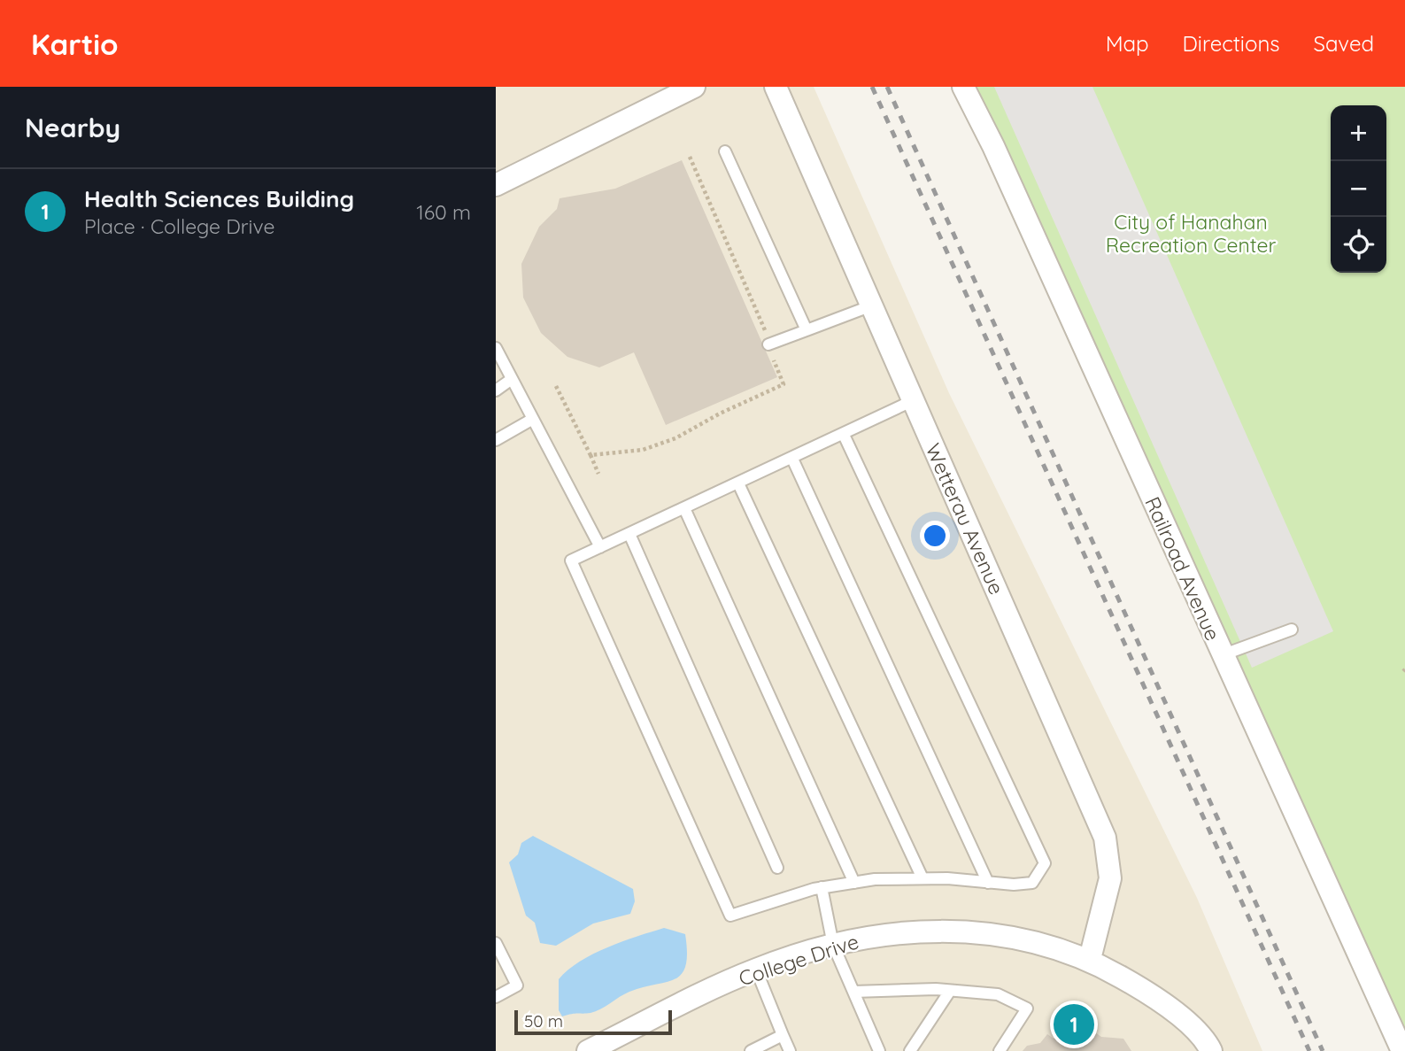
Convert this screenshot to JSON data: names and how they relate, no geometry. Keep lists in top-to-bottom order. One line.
{"streets":{"street":["Wetterau Avenue","Railroad Avenue","College Drive"]},"crossings":[["Wetterau Avenue","College Drive"]],"parks":["City of Hanahan Recreation Center"],"scale_bar":"50 m","page":{"header":"Kartio","nav":["Map","Directions","Saved"],"heading":"Nearby","map_buttons":["+","−"],"list":[{"mark":"1","name":"Health Sciences Building","note":"Place · College Drive","value":"160 m"}],"pins":"1","scale":"50 m"}}
